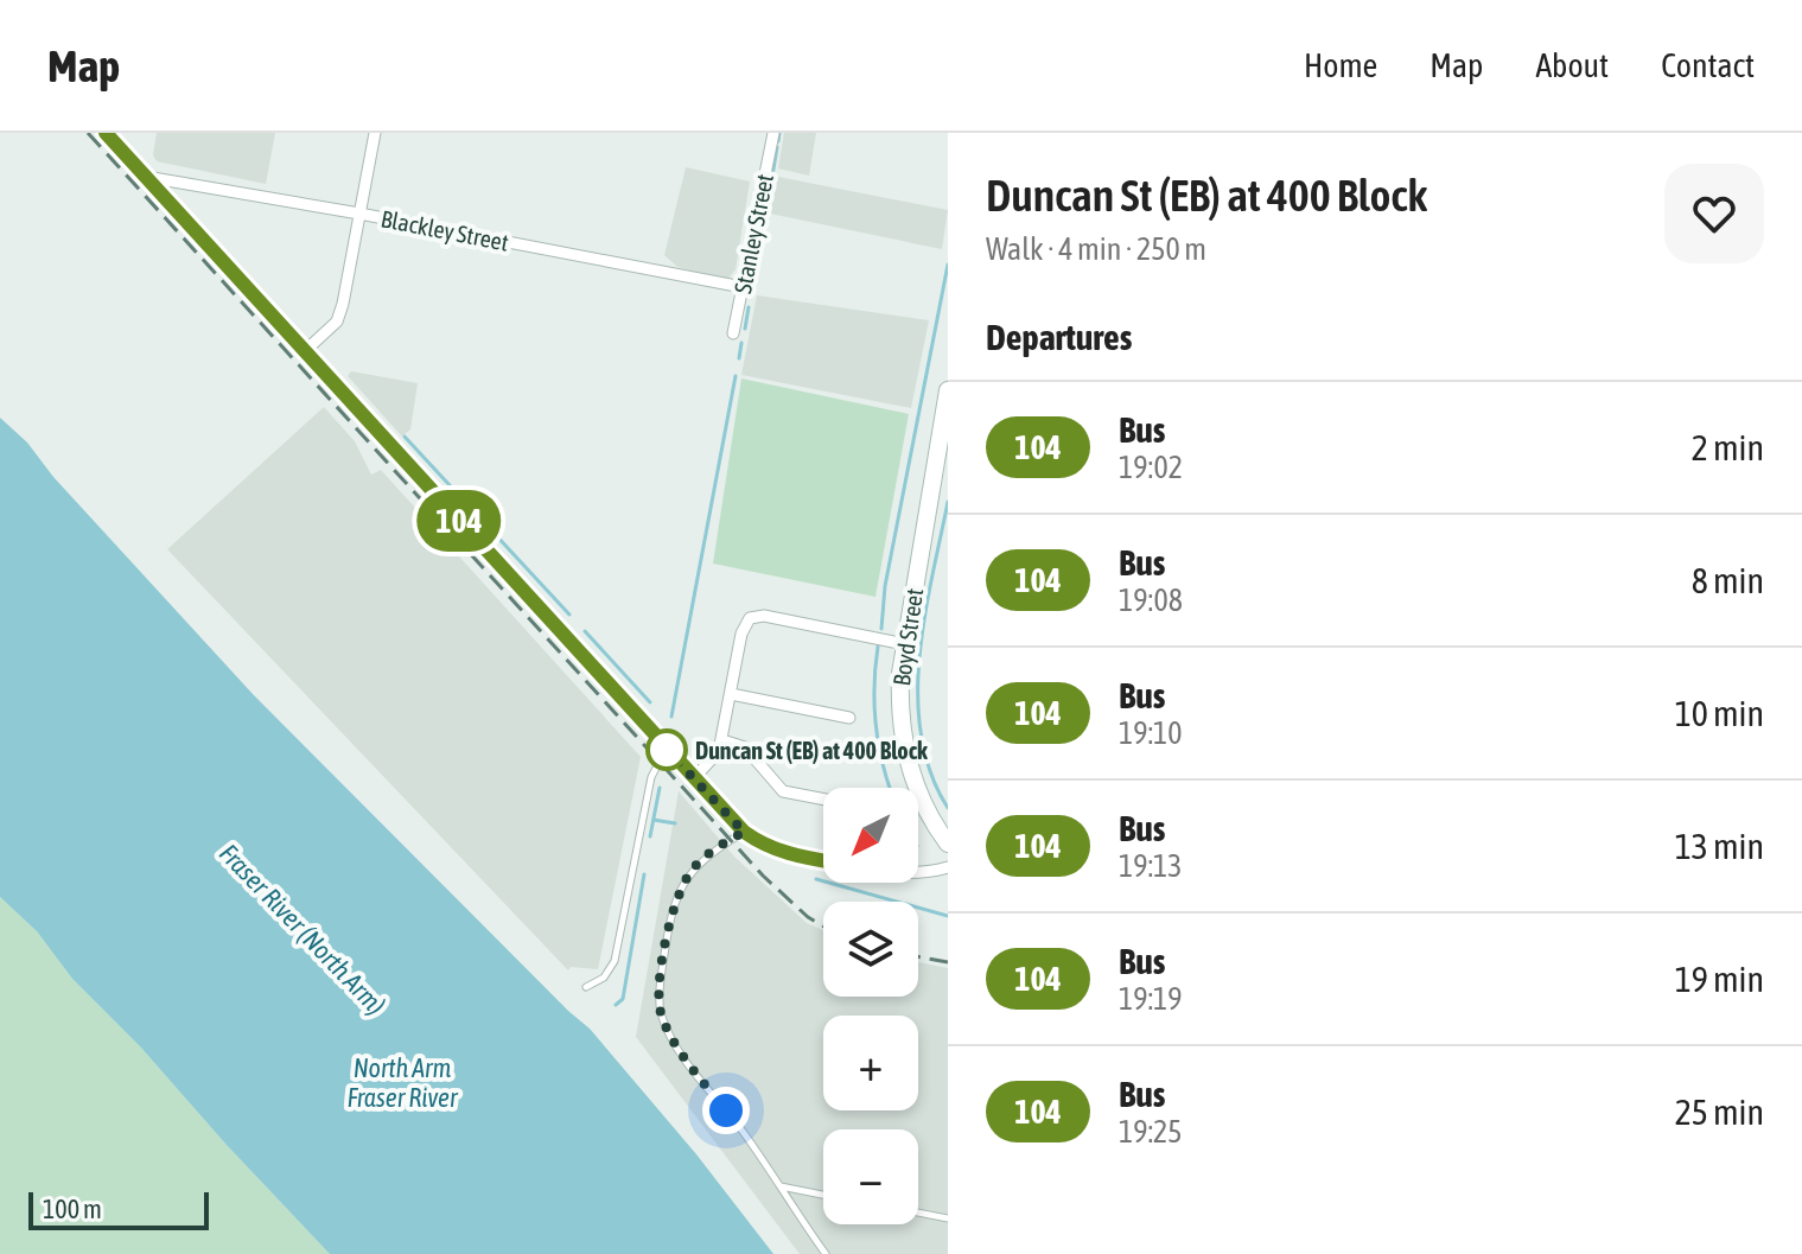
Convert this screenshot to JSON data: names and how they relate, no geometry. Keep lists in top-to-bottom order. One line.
{"streets":{"main road":["Boyd Street"],"street":["Blackley Street","Stanley Street"]},"crossings":[["Blackley Street","Stanley Street"]],"water":["Fraser River (North Arm)","North Arm Fraser River"],"places":["Duncan St (EB) at 400 Block"],"lines":["bus line 104"],"scale_bar":"100 m","north":"bottom left","page":{"header":"Map","nav":["Home","Map","About","Contact"],"on_map":"104","heading":[["Duncan St (EB) at 400 Block","Walk · 4 min · 250 m"],"Departures"],"list":[{"mark":"104","name":"Bus","note":"19:02","value":"2 min"},{"mark":"104","name":"Bus","note":"19:08","value":"8 min"},{"mark":"104","name":"Bus","note":"19:10","value":"10 min"},{"mark":"104","name":"Bus","note":"19:13","value":"13 min"},{"mark":"104","name":"Bus","note":"19:19","value":"19 min"},{"mark":"104","name":"Bus","note":"19:25","value":"25 min"}],"map_buttons":["+","−"],"scale":"100 m"}}
